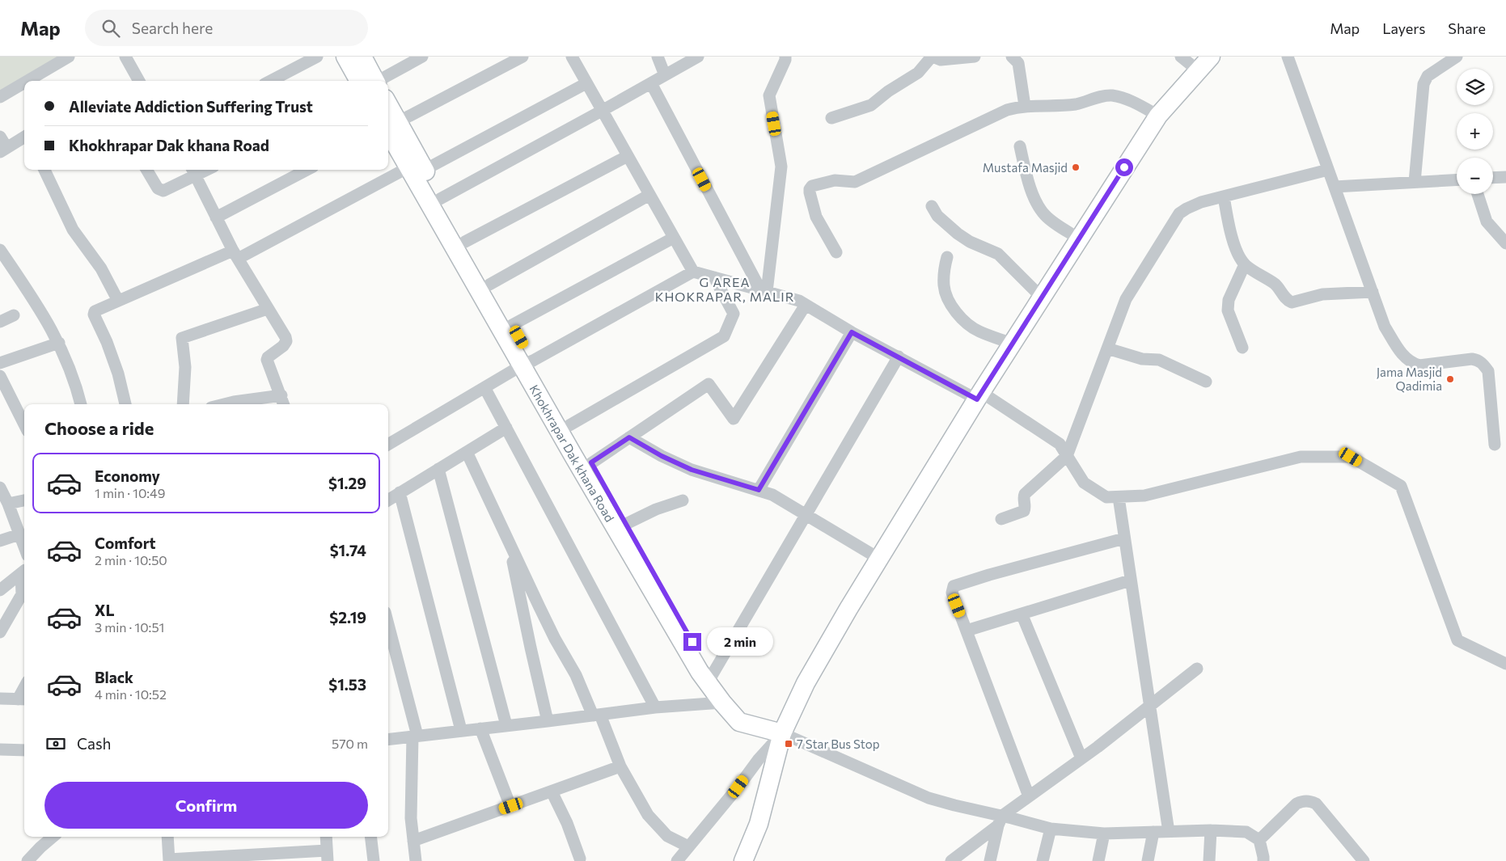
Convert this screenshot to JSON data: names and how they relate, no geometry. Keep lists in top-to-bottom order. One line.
{"streets":{"street":["Khokhrapar Dak khana Road"]},"districts":["G AREA KHOKRAPAR, MALIR"],"places":{"other":["Mustafa Masjid","Jama Masjid Qadimia"],"transit":["7 Star Bus Stop"]},"page":{"header":"Map","search":"Search here","nav":["Map","Layers","Share"],"map_buttons":["+","−"],"banner":["Alleviate Addiction Suffering Trust","Khokhrapar Dak khana Road"],"heading":"Choose a ride","list":[{"name":"Economy","note":"1 min · 10:49","value":"$1.29"},{"name":"Comfort","note":"2 min · 10:50","value":"$1.74"},{"name":"XL","note":"3 min · 10:51","value":"$2.19"},{"name":"Black","note":"4 min · 10:52","value":"$1.53"}],"bubble":"2 min","pay":["Cash","570 m"],"buttons":"Confirm"}}
